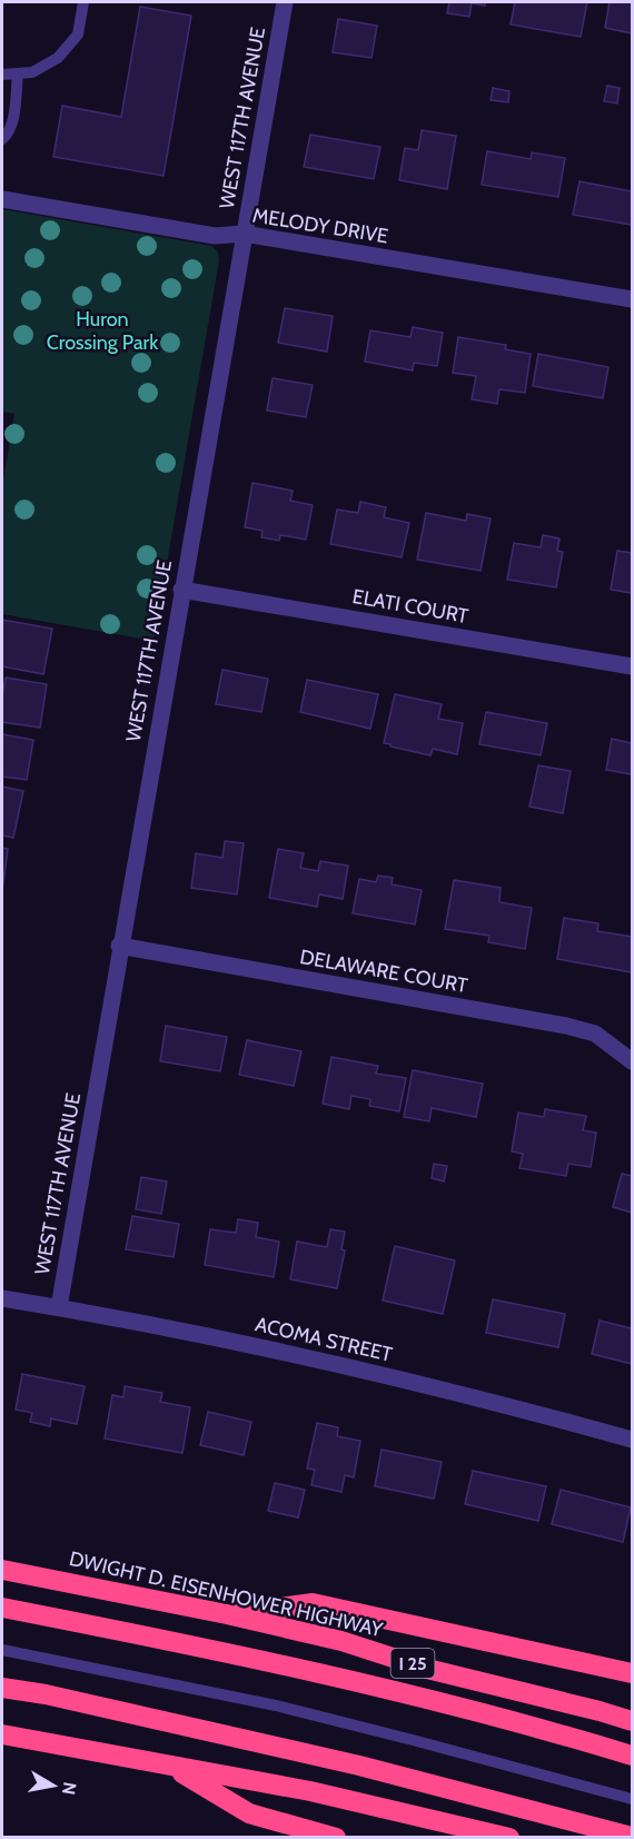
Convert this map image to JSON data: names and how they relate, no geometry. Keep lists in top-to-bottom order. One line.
{"streets":{"highway":["DWIGHT D. EISENHOWER HIGHWAY","I 25"],"street":["WEST 117TH AVENUE","MELODY DRIVE","ELATI COURT","DELAWARE COURT","ACOMA STREET"]},"crossings":[["WEST 117TH AVENUE","MELODY DRIVE"],["WEST 117TH AVENUE","ELATI COURT"],["WEST 117TH AVENUE","DELAWARE COURT"],["WEST 117TH AVENUE","ACOMA STREET"]],"parks":["Huron Crossing Park"],"north":"right"}
